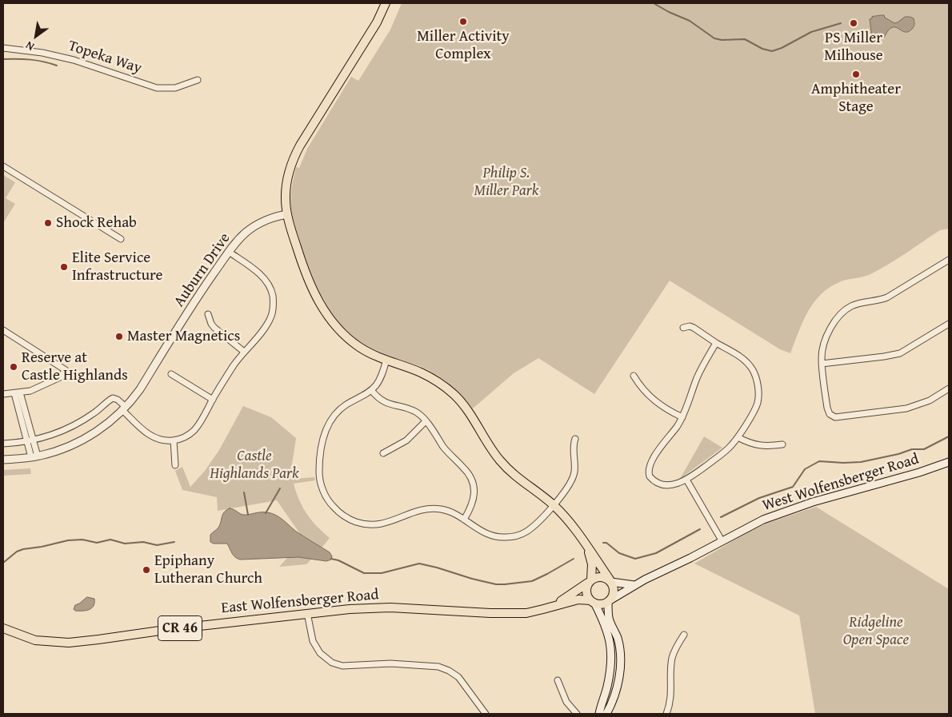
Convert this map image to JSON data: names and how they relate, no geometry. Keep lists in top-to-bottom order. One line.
{"streets":{"main road":["Auburn Drive","West Wolfensberger Road","East Wolfensberger Road","CR 46"],"street":["Topeka Way"]},"crossings":[["West Wolfensberger Road","East Wolfensberger Road"]],"parks":["Philip S. Miller Park","Castle Highlands Park","Ridgeline Open Space"],"places":["Miller Activity Complex","PS Miller Milhouse","Amphitheater Stage","Shock Rehab","Elite Service Infrastructure","Master Magnetics","Reserve at Castle Highlands","Epiphany Lutheran Church"],"north":"bottom left"}
